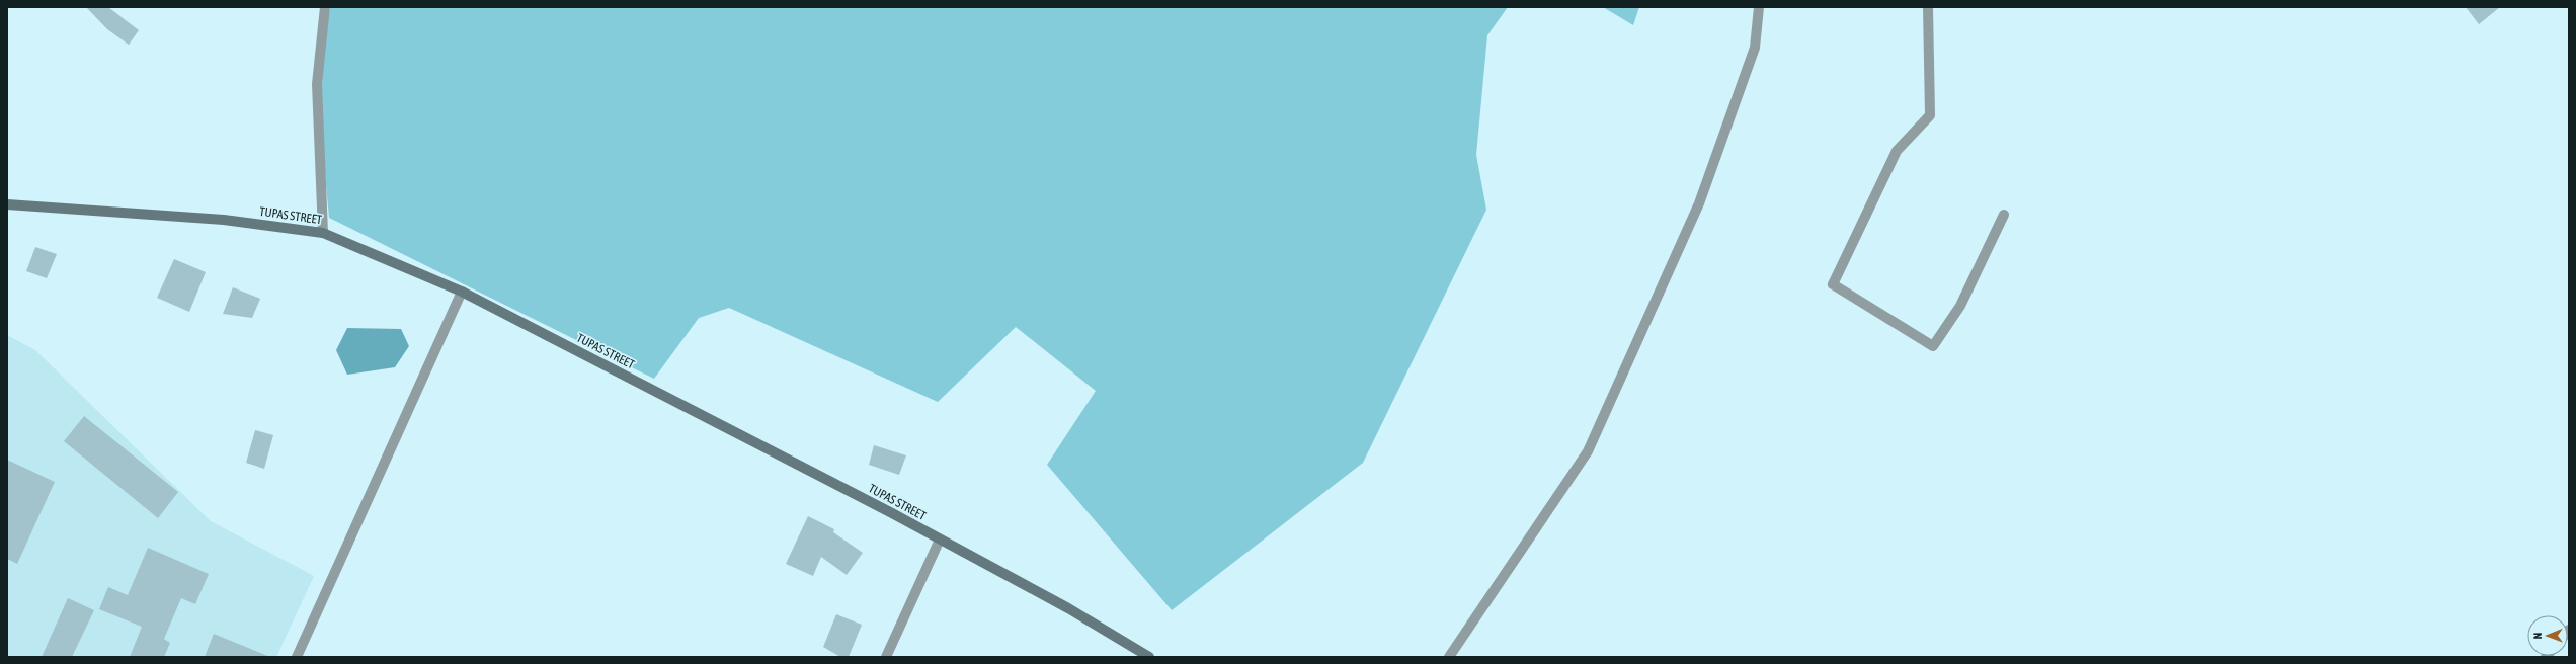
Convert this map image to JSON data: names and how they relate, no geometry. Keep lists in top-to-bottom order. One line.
{"streets":{"street":["TUPAS STREET"]},"north":"left"}
